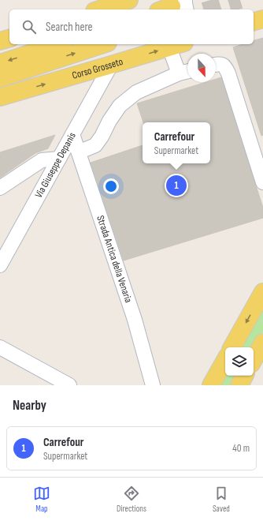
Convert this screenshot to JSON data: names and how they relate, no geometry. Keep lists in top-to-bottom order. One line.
{"streets":{"main road":["Corso Grosseto"],"street":["Via Giuseppe Depanis","Strada Antica della Venaria"]},"crossings":[["Corso Grosseto","Via Giuseppe Depanis"],["Via Giuseppe Depanis","Strada Antica della Venaria"]],"north":"bottom","page":{"search":"Search here","popup":["Carrefour","Supermarket"],"pins":"1","heading":"Nearby","list":[{"mark":"1","name":"Carrefour","note":"Supermarket","value":"40 m"}],"nav":["Map","Directions","Saved"]}}
